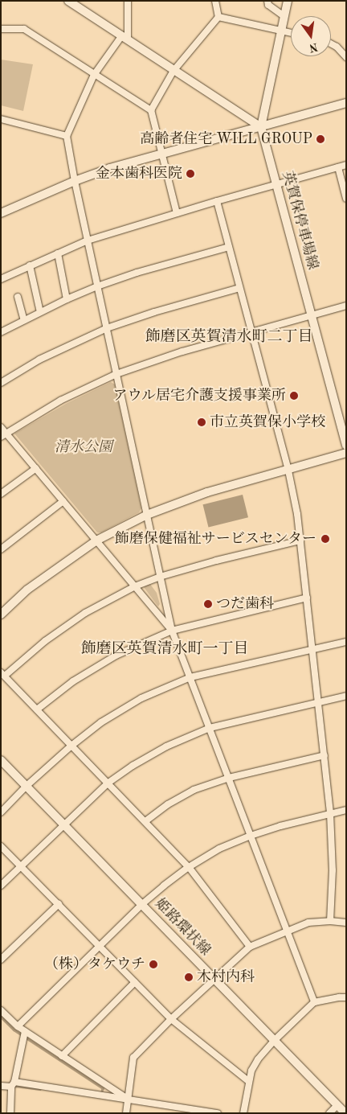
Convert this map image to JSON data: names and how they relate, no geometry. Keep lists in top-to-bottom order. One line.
{"streets":{"street":["英賀保停車場線","姫路環状線"]},"districts":["飾磨区英賀清水町二丁目","飾磨区英賀清水町一丁目"],"parks":["清水公園"],"places":["高齢者住宅 WILL GROUP","金本歯科医院","アウル居宅介護支援事業所","市立英賀保小学校","飾磨保健福祉サービスセンター","つだ歯科","（株）タケウチ","木村内科"],"north":"bottom"}
